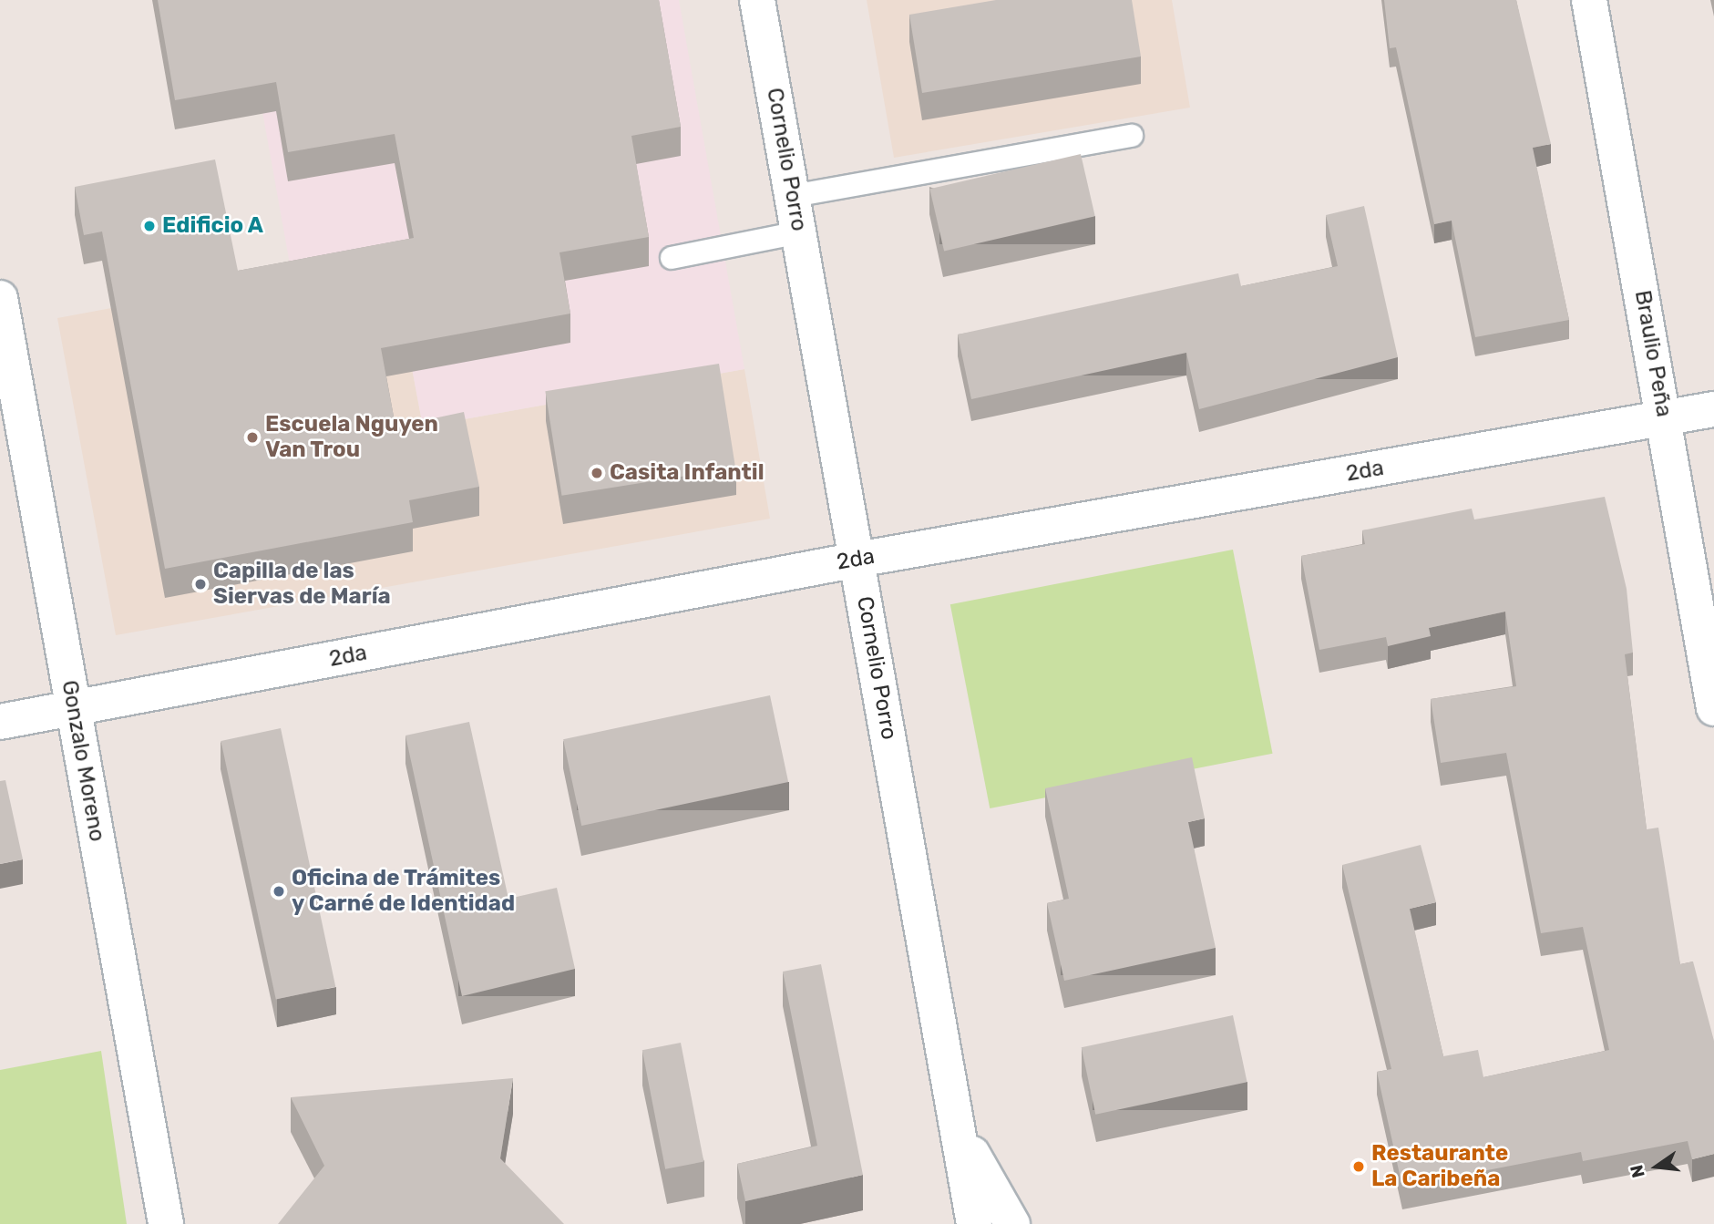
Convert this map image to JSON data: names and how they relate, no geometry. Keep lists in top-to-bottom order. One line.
{"streets":{"street":["Cornelio Porro","Braulio Peña","2da","Gonzalo Moreno"]},"crossings":[["Cornelio Porro","2da"],["Braulio Peña","2da"],["2da","Gonzalo Moreno"]],"places":["Edificio A","Escuela Nguyen Van Trou","Casita Infantil","Capilla de las Siervas de María","Oficina de Trámites y Carné de Identidad","Restaurante La Caribeña"],"north":"left"}
